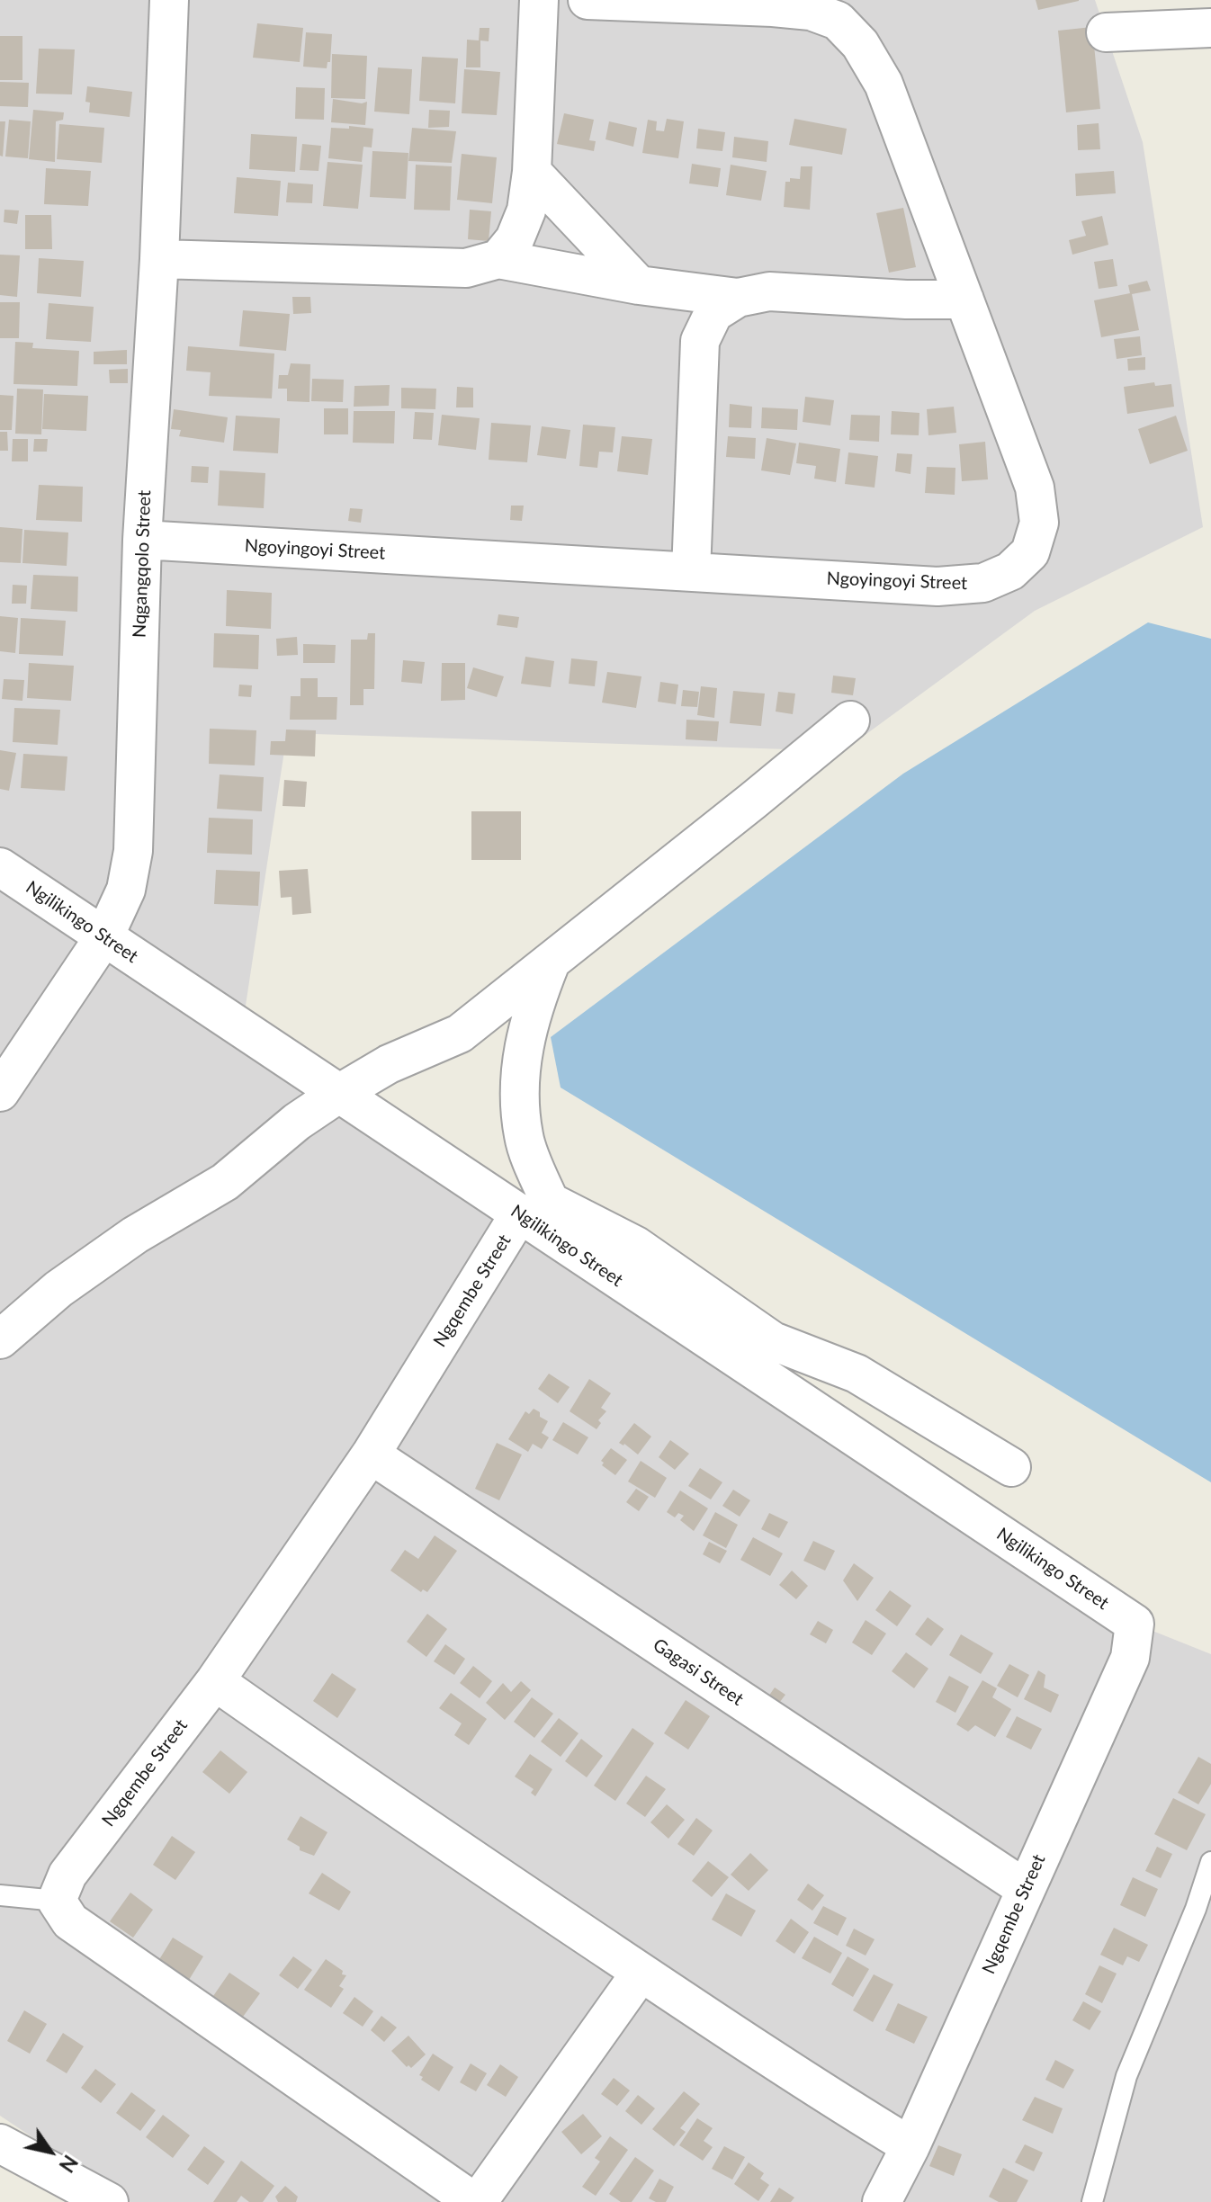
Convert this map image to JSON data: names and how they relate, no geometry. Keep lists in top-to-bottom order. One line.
{"streets":{"street":["Ngoyingoyi Street","Nqgangqolo Street","Ngilikingo Street","Ngqembe Street","Gagasi Street"]},"crossings":[["Ngoyingoyi Street","Nqgangqolo Street"],["Nqgangqolo Street","Ngilikingo Street"],["Ngilikingo Street","Ngqembe Street"],["Ngqembe Street","Gagasi Street"]],"north":"bottom right"}
